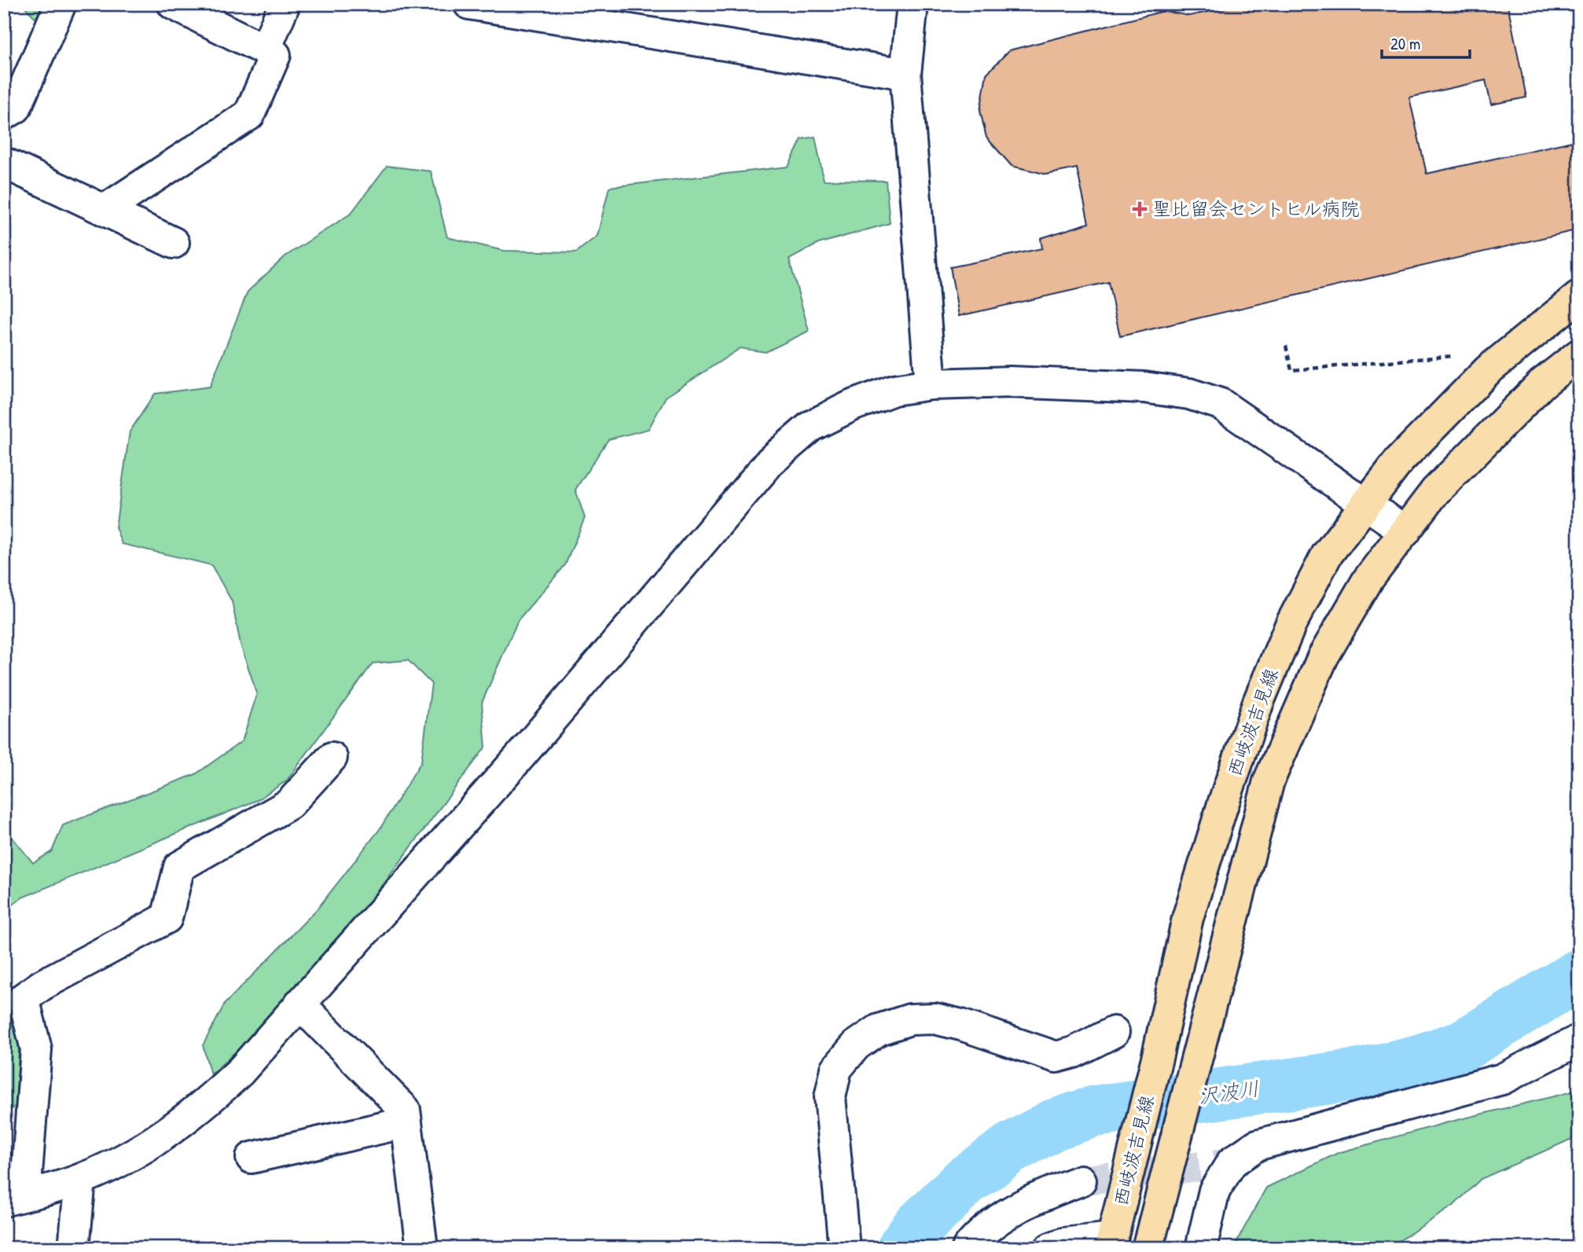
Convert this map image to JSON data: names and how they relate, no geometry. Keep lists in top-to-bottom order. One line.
{"streets":{"main road":["西岐波吉見線"]},"water":["沢波川"],"places":{"health":["聖比留会セントヒル病院"]},"scale_bar":"20 m"}
